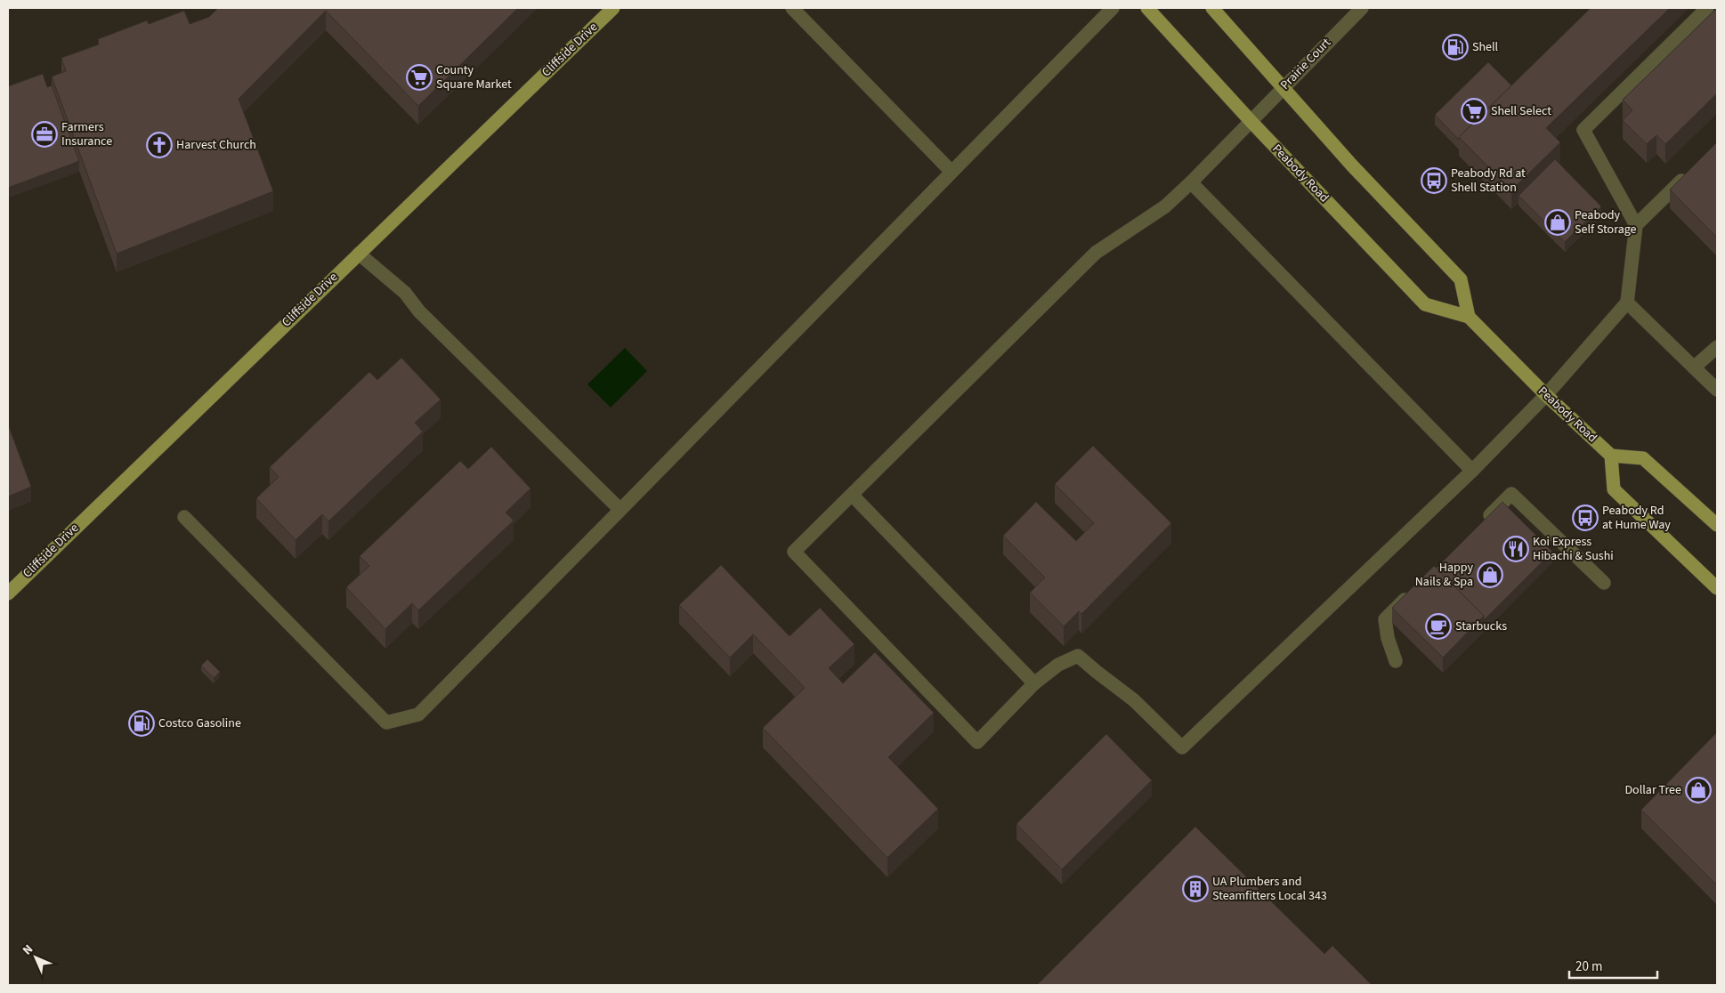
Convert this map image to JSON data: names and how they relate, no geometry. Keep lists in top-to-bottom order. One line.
{"streets":{"main road":["Cliffside Drive","Peabody Road"],"street":["Prairie Court"]},"crossings":[["Prairie Court","Peabody Road"]],"places":{"fuel station":["Shell","Costco Gasoline"],"supermarket":["County Square Market","Shell Select"],"office":["Farmers Insurance"],"church":["Harvest Church"],"bus stop":["Peabody Rd at Shell Station","Peabody Rd at Hume Way"],"shop":["Peabody Self Storage","Happy Nails & Spa","Dollar Tree"],"restaurant":["Koi Express Hibachi & Sushi"],"cafe":["Starbucks"],"building":["UA Plumbers and Steamfitters Local 343"]},"scale_bar":"20 m","north":"top left"}
